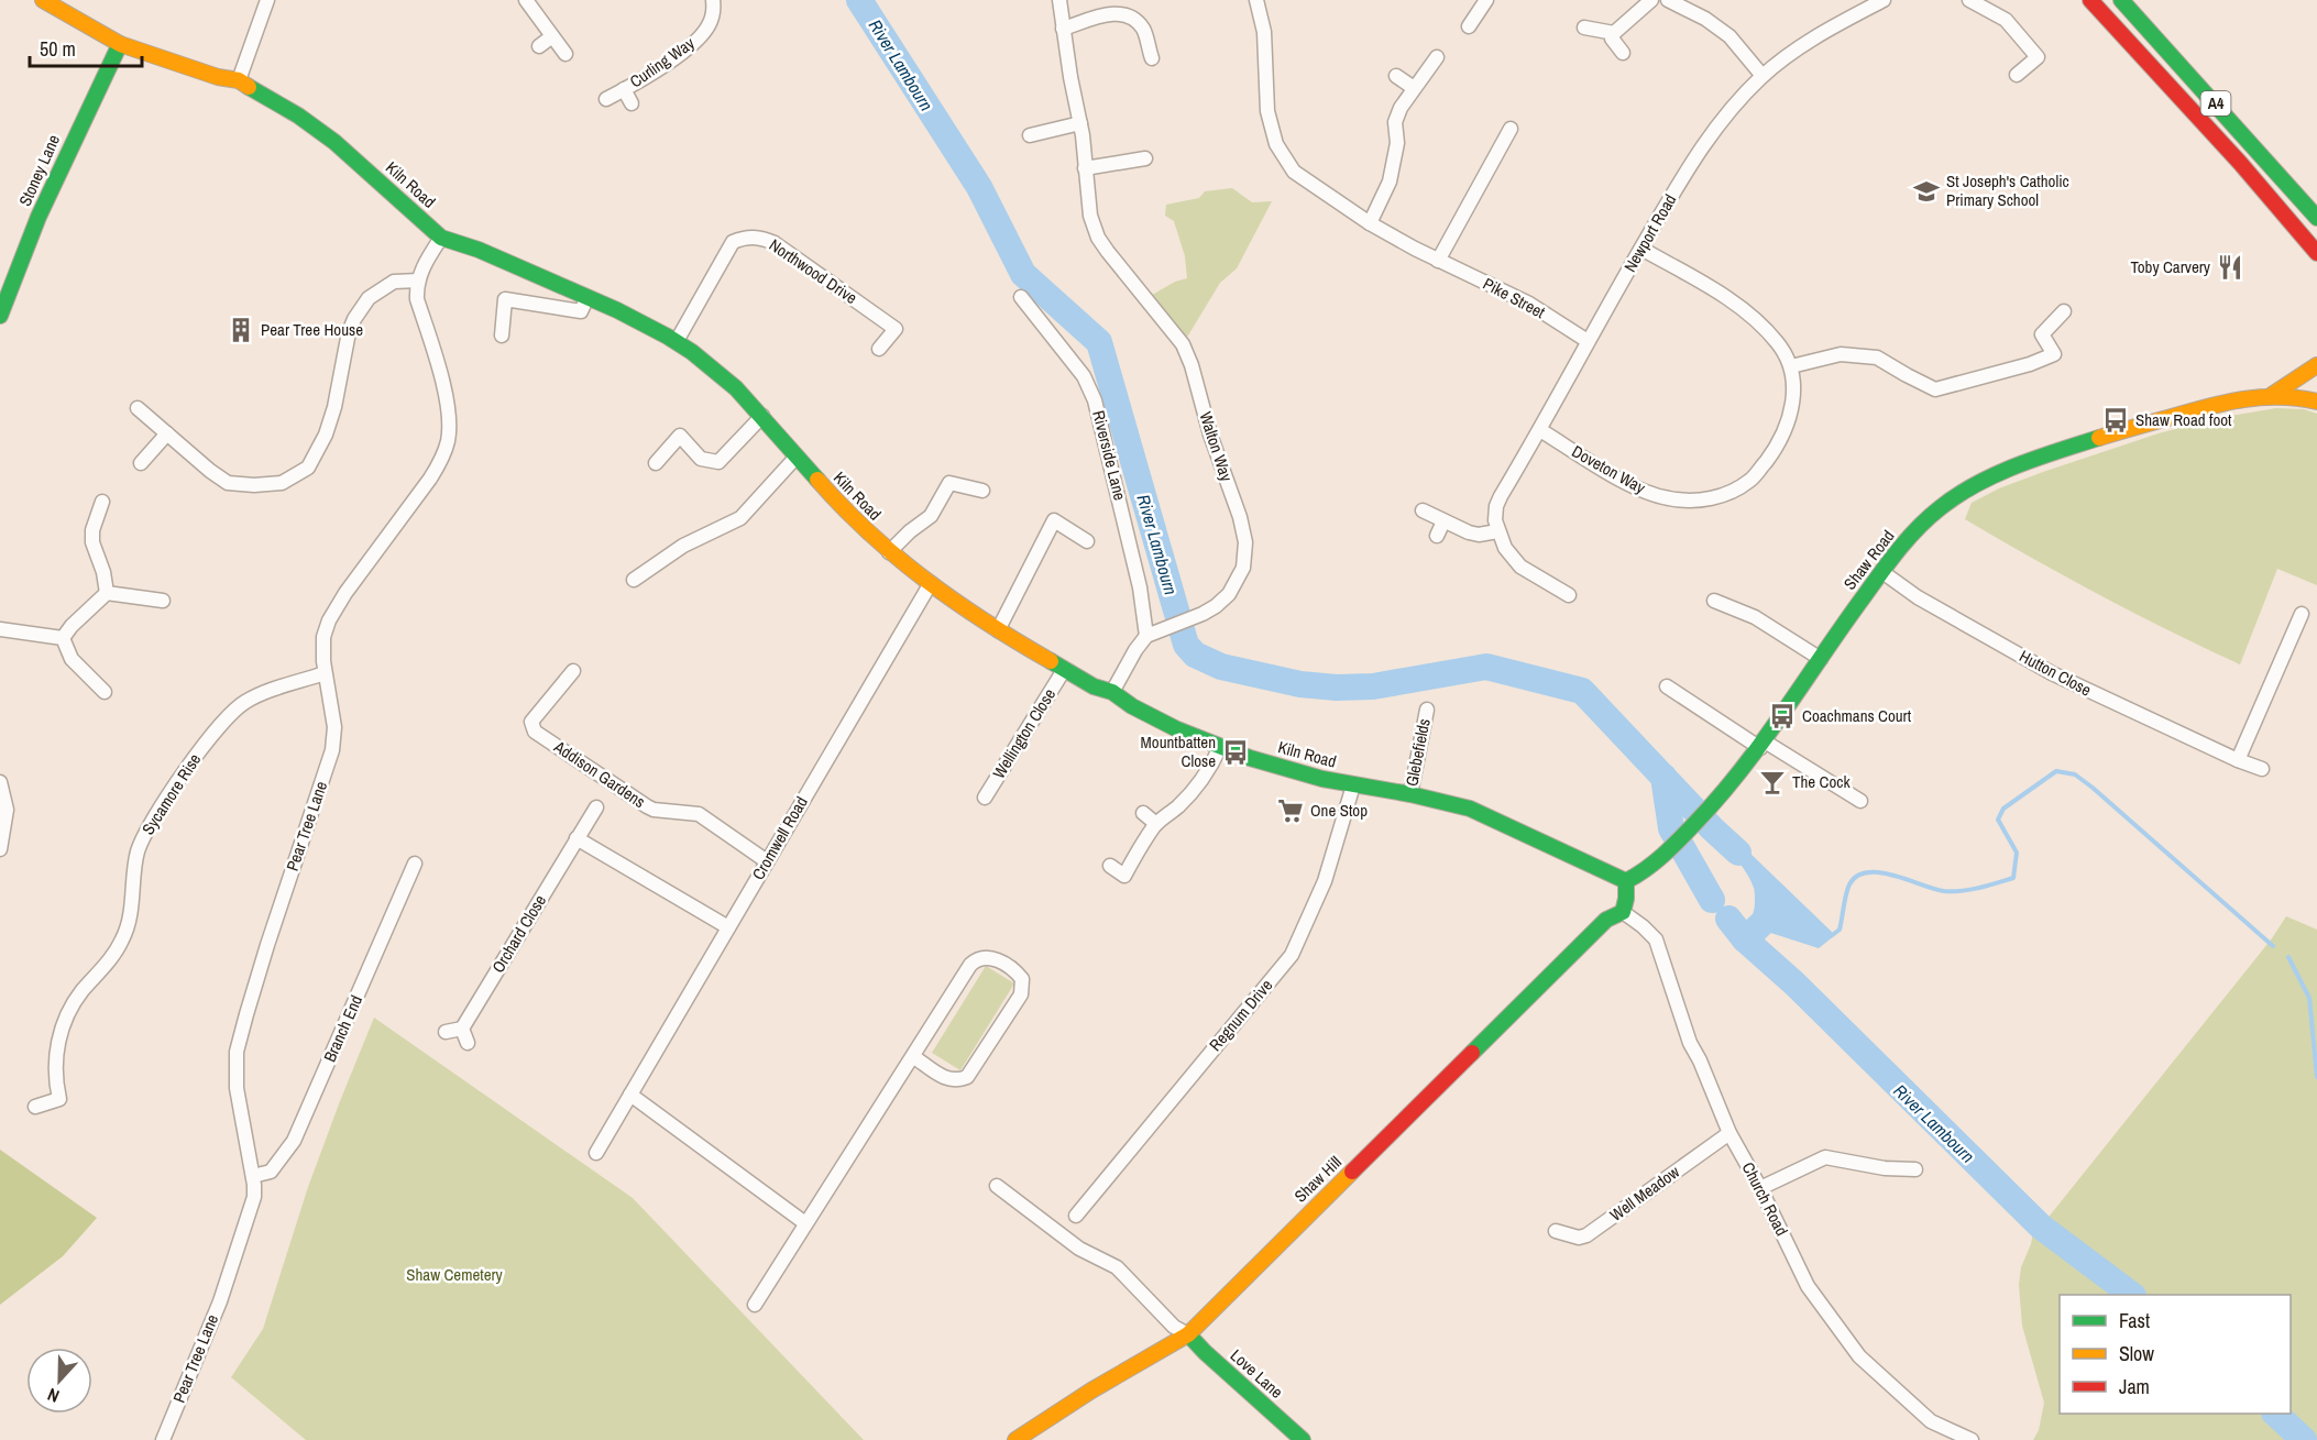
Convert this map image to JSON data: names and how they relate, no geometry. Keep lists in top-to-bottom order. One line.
{"streets":{"main road":["A4","Stoney Lane","Kiln Road","Shaw Road","Shaw Hill","Love Lane"],"street":["Curling Way","Newport Road","Northwood Drive","Pike Street","Walton Way","Riverside Lane","Doveton Way","Hutton Close","Wellington Close","Glebefields","Addison Gardens","Sycamore Rise","Pear Tree Lane","Cromwell Road","Orchard Close","Regnum Drive","Branch End","Well Meadow","Church Road"]},"crossings":[["Stoney Lane","Kiln Road"],["Kiln Road","Northwood Drive"],["Kiln Road","Shaw Road"],["Kiln Road","Wellington Close"],["Kiln Road","Glebefields"],["Kiln Road","Pear Tree Lane"],["Kiln Road","Cromwell Road"],["Kiln Road","Regnum Drive"],["Newport Road","Pike Street"],["Newport Road","Doveton Way"],["Walton Way","Riverside Lane"],["Shaw Road","Hutton Close"],["Addison Gardens","Cromwell Road"],["Sycamore Rise","Pear Tree Lane"],["Pear Tree Lane","Branch End"],["Shaw Hill","Church Road"],["Shaw Hill","Love Lane"],["Well Meadow","Church Road"]],"water":["River Lambourn"],"parks":["Shaw Cemetery"],"places":{"school or university":["St Joseph's Catholic Primary School"],"restaurant":["Toby Carvery"],"building":["Pear Tree House"],"bus stop":["Shaw Road foot","Coachmans Court","Mountbatten Close"],"bar":["The Cock"],"supermarket":["One Stop"]},"legend":["Fast","Slow","Jam"],"scale_bar":"50 m","north":"bottom"}
